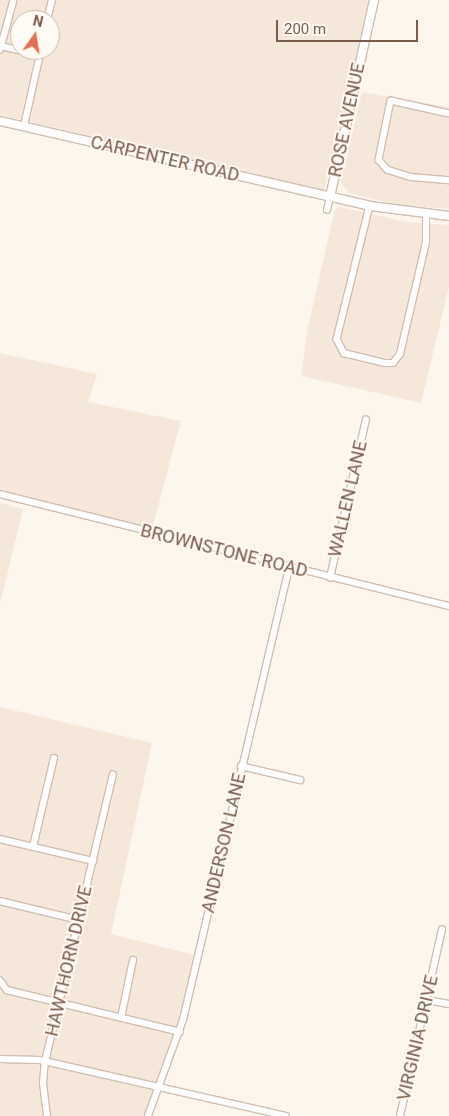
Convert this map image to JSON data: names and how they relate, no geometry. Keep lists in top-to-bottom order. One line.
{"streets":{"street":["ROSE AVENUE","CARPENTER ROAD","WALLEN LANE","BROWNSTONE ROAD","ANDERSON LANE","HAWTHORN DRIVE","VIRGINIA DRIVE"]},"crossings":[["ROSE AVENUE","CARPENTER ROAD"],["WALLEN LANE","BROWNSTONE ROAD"],["BROWNSTONE ROAD","ANDERSON LANE"]],"scale_bar":"200 m","north":"top"}
